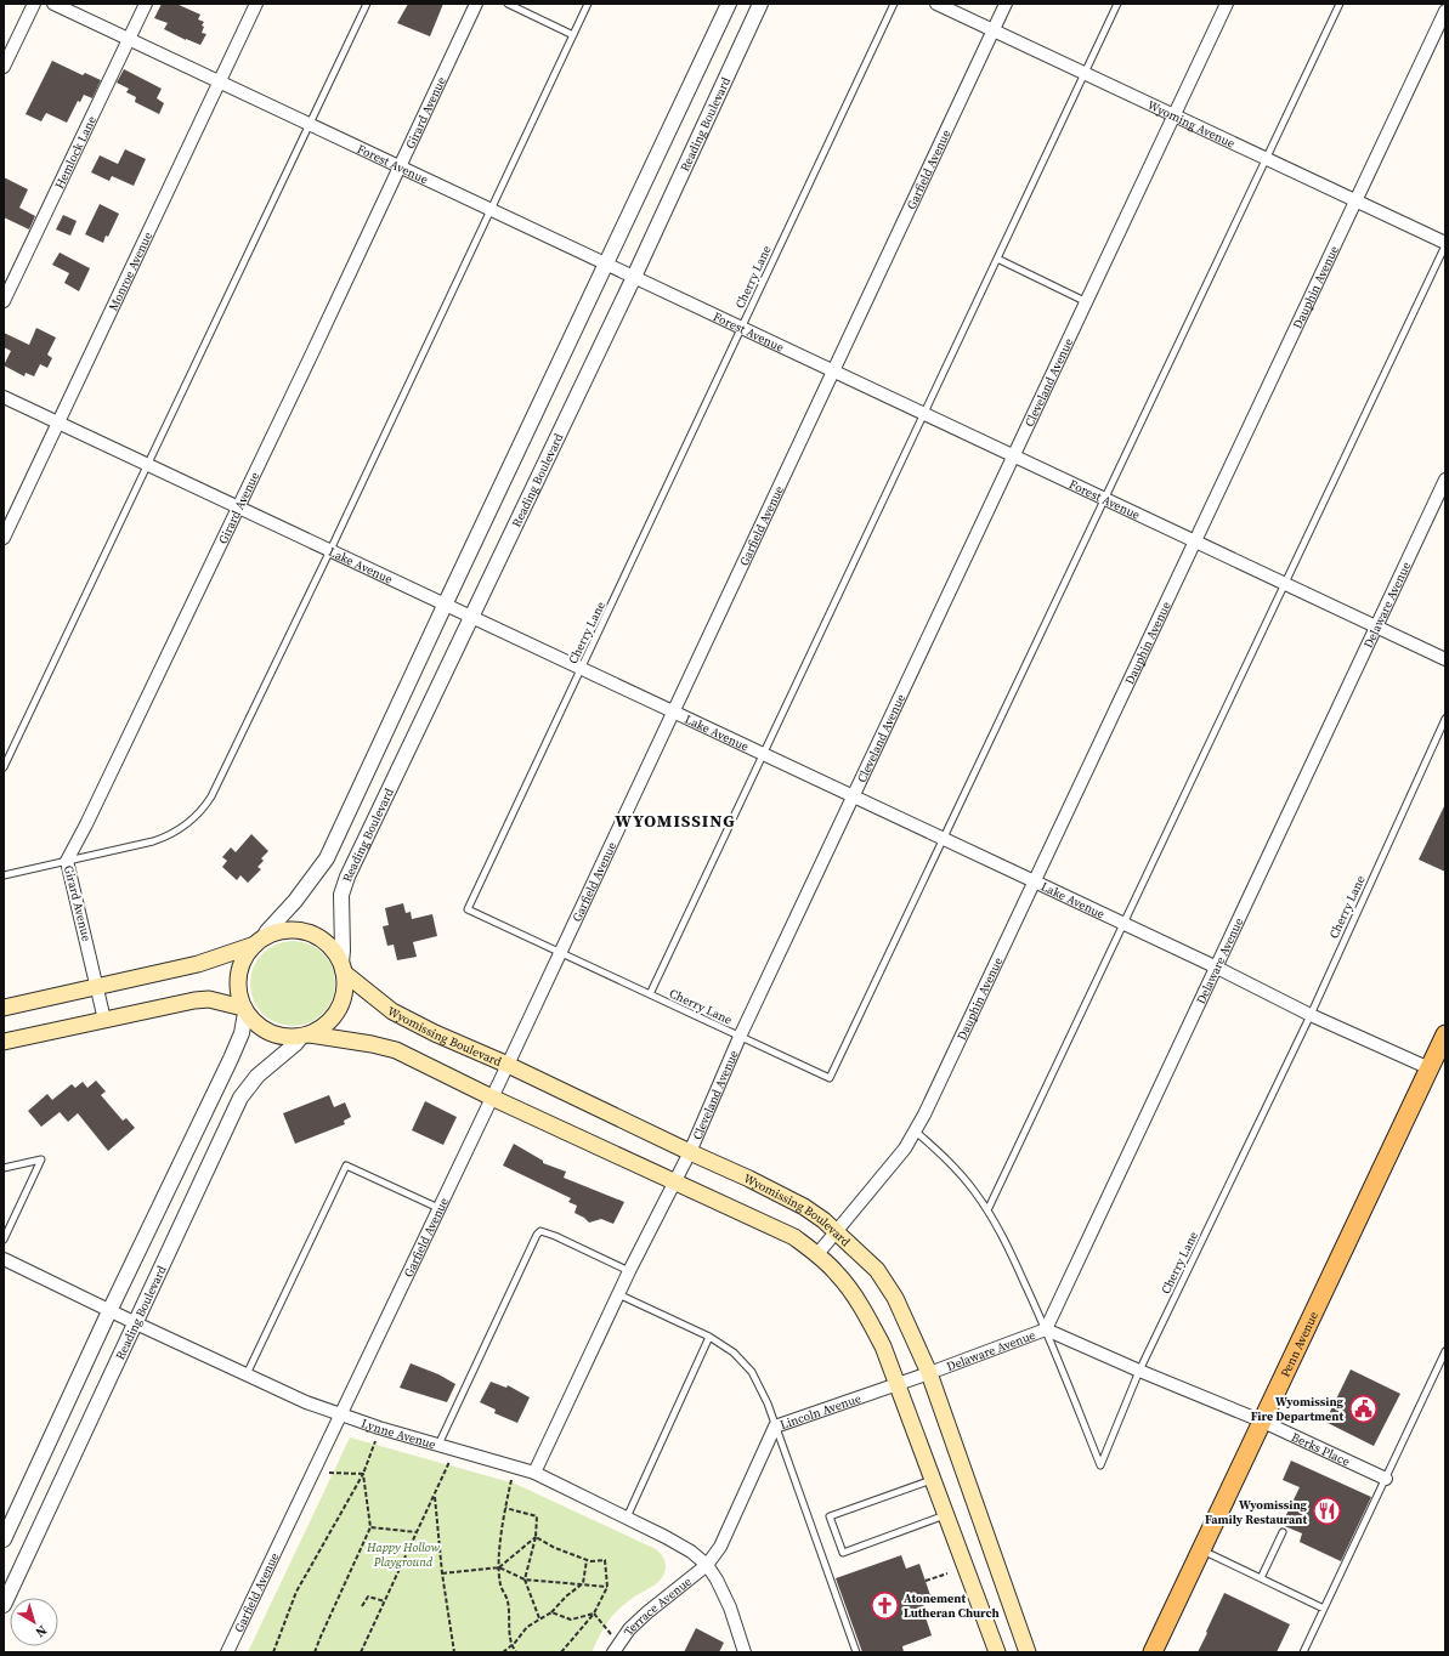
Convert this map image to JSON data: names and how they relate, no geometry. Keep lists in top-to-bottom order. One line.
{"streets":{"main road":["Wyomissing Boulevard","Penn Avenue"],"street":["Girard Avenue","Wyoming Avenue","Reading Boulevard","Hemlock Lane","Forest Avenue","Garfield Avenue","Monroe Avenue","Dauphin Avenue","Cleveland Avenue","Lake Avenue","Delaware Avenue","Lincoln Avenue","Lynne Avenue","Berks Place","Terrace Avenue"],"lane":["Cherry Lane"]},"crossings":[["Girard Avenue","Forest Avenue"],["Girard Avenue","Lake Avenue"],["Wyoming Avenue","Garfield Avenue"],["Wyoming Avenue","Dauphin Avenue"],["Wyoming Avenue","Cleveland Avenue"],["Reading Boulevard","Forest Avenue"],["Reading Boulevard","Lake Avenue"],["Reading Boulevard","Wyomissing Boulevard"],["Reading Boulevard","Lynne Avenue"],["Hemlock Lane","Forest Avenue"],["Forest Avenue","Garfield Avenue"],["Forest Avenue","Monroe Avenue"],["Forest Avenue","Cherry Lane"],["Forest Avenue","Dauphin Avenue"],["Forest Avenue","Cleveland Avenue"],["Forest Avenue","Delaware Avenue"],["Garfield Avenue","Cherry Lane"],["Garfield Avenue","Lake Avenue"],["Garfield Avenue","Wyomissing Boulevard"],["Garfield Avenue","Lynne Avenue"],["Monroe Avenue","Lake Avenue"],["Cherry Lane","Dauphin Avenue"],["Cherry Lane","Cleveland Avenue"],["Cherry Lane","Lake Avenue"],["Cherry Lane","Delaware Avenue"],["Cherry Lane","Berks Place"],["Dauphin Avenue","Lake Avenue"],["Dauphin Avenue","Wyomissing Boulevard"],["Cleveland Avenue","Lake Avenue"],["Cleveland Avenue","Wyomissing Boulevard"],["Cleveland Avenue","Lynne Avenue"],["Lake Avenue","Delaware Avenue"],["Lake Avenue","Penn Avenue"],["Delaware Avenue","Wyomissing Boulevard"],["Delaware Avenue","Lincoln Avenue"],["Delaware Avenue","Berks Place"],["Wyomissing Boulevard","Lincoln Avenue"],["Penn Avenue","Berks Place"],["Lincoln Avenue","Lynne Avenue"],["Lincoln Avenue","Terrace Avenue"],["Lynne Avenue","Terrace Avenue"]],"districts":["WYOMISSING"],"parks":["Happy Hollow Playground"],"places":{"public building":["Wyomissing Fire Department"],"restaurant":["Wyomissing Family Restaurant"],"church":["Atonement Lutheran Church"]},"north":"bottom right"}
